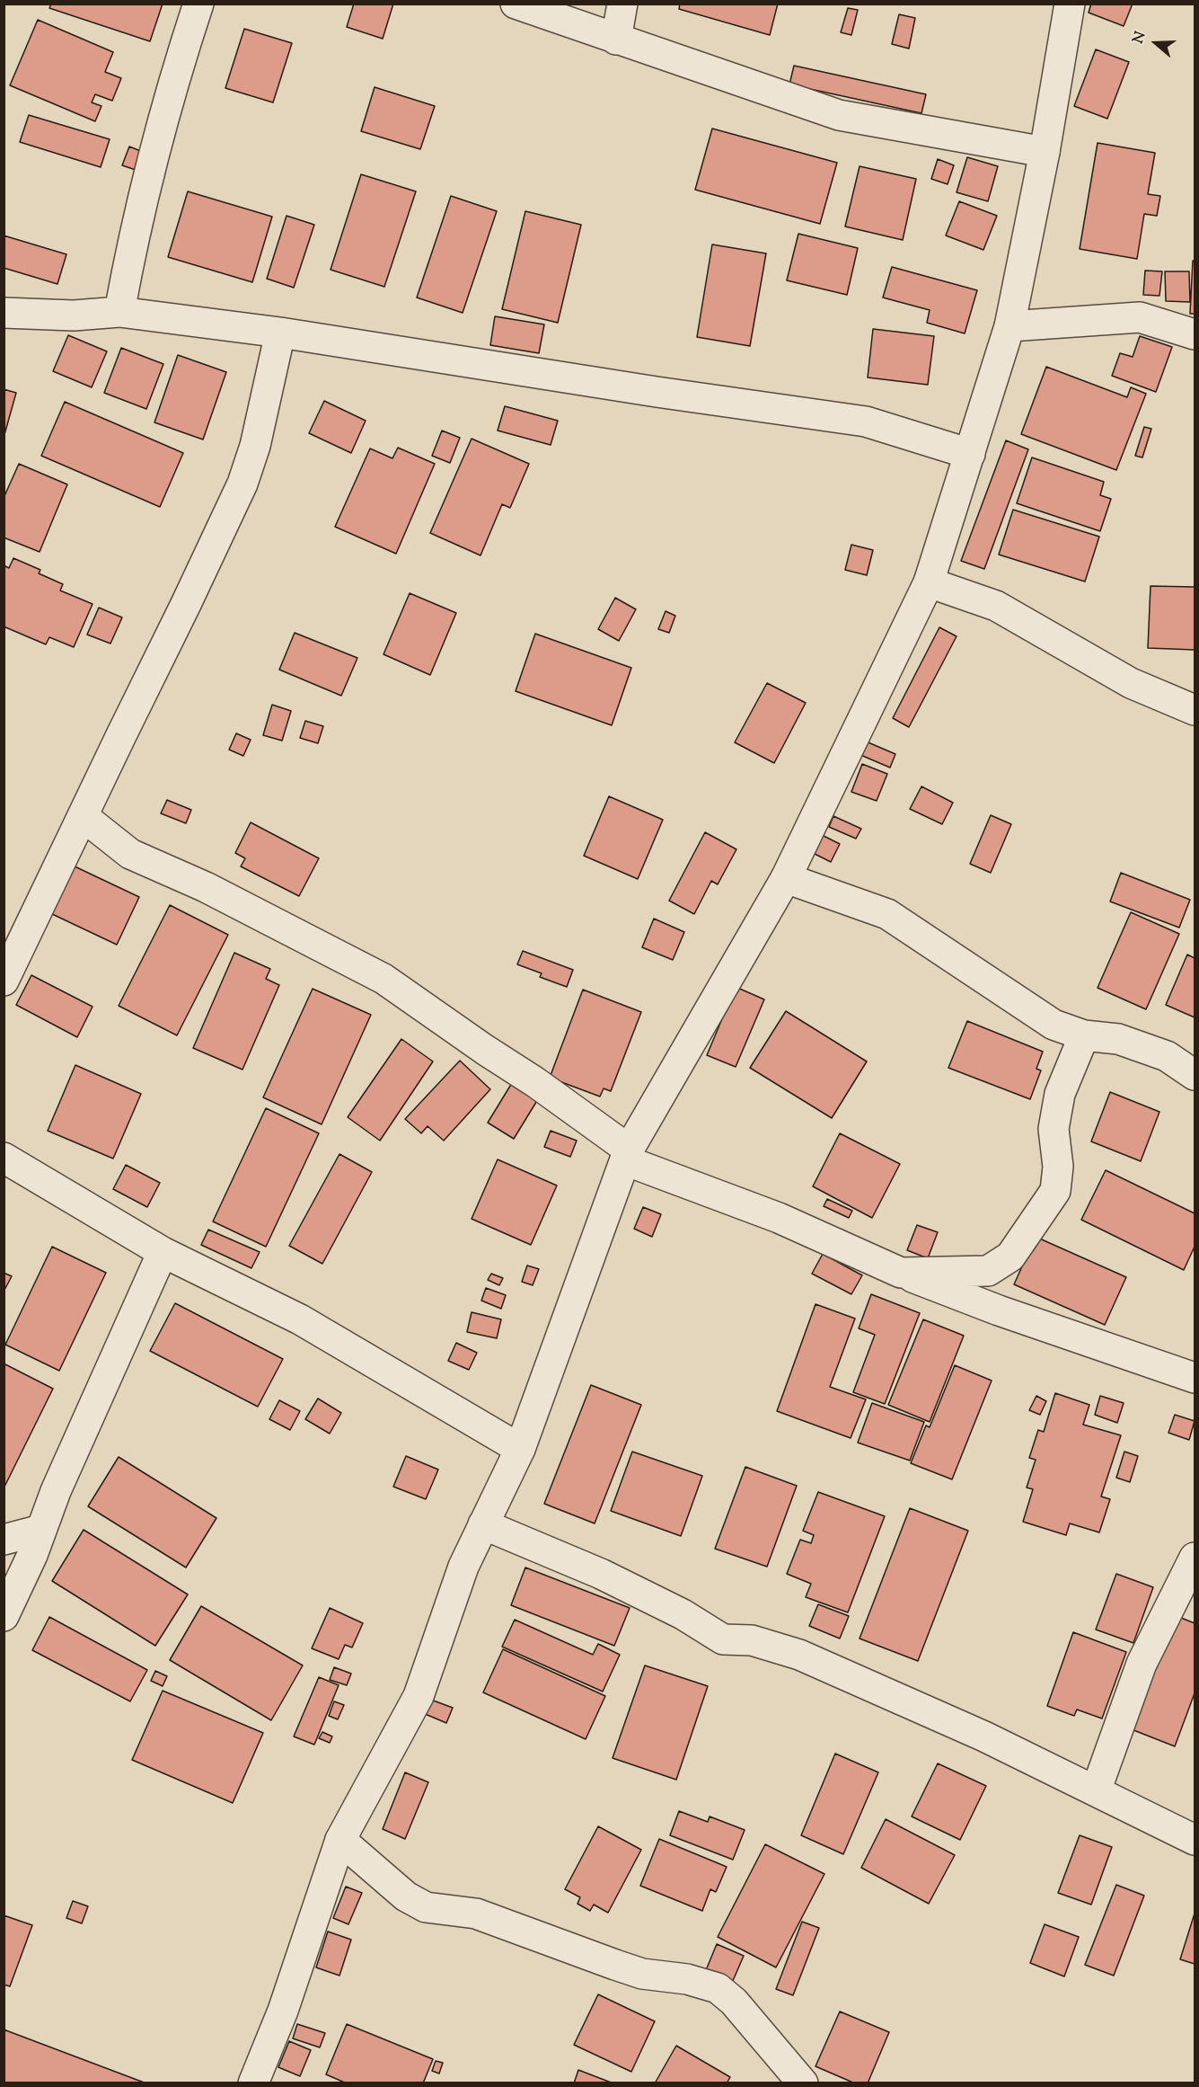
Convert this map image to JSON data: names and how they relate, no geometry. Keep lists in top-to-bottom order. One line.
{"north":"left"}
